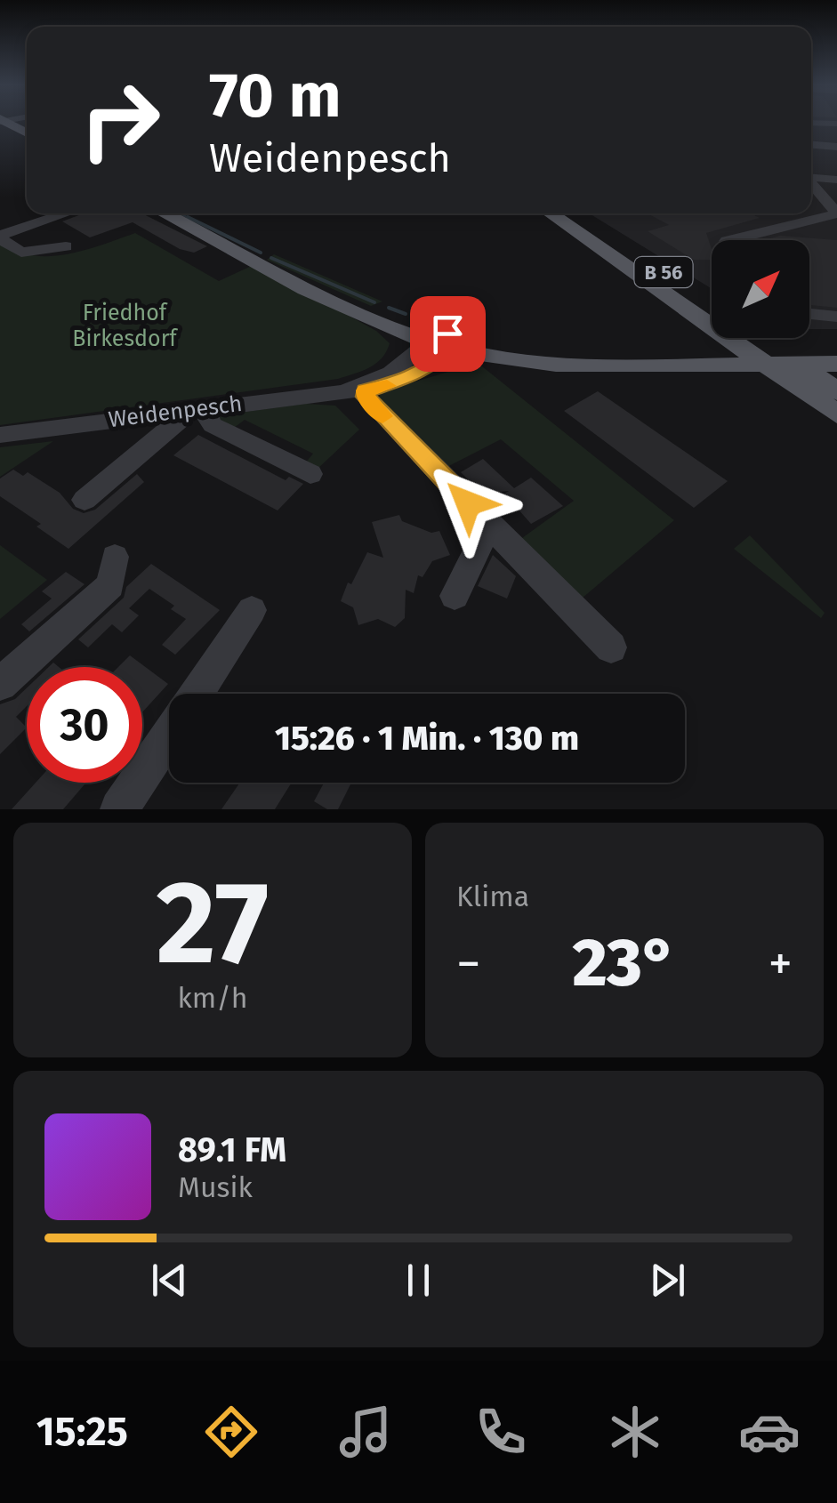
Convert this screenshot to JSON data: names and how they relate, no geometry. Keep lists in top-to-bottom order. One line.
{"streets":{"main road":["B 56"],"street":["Weidenpesch"]},"parks":["Friedhof Birkesdorf"],"north":"top right","page":{"turn":["70 m","Weidenpesch"],"limit":"30","trip":"15:26 · 1 Min. · 130 m","tile":[["27","km/h"],"Klima"],"heat":["−","23°","+"],"song":["89.1 FM","Musik"],"tabs":"15:25"}}
